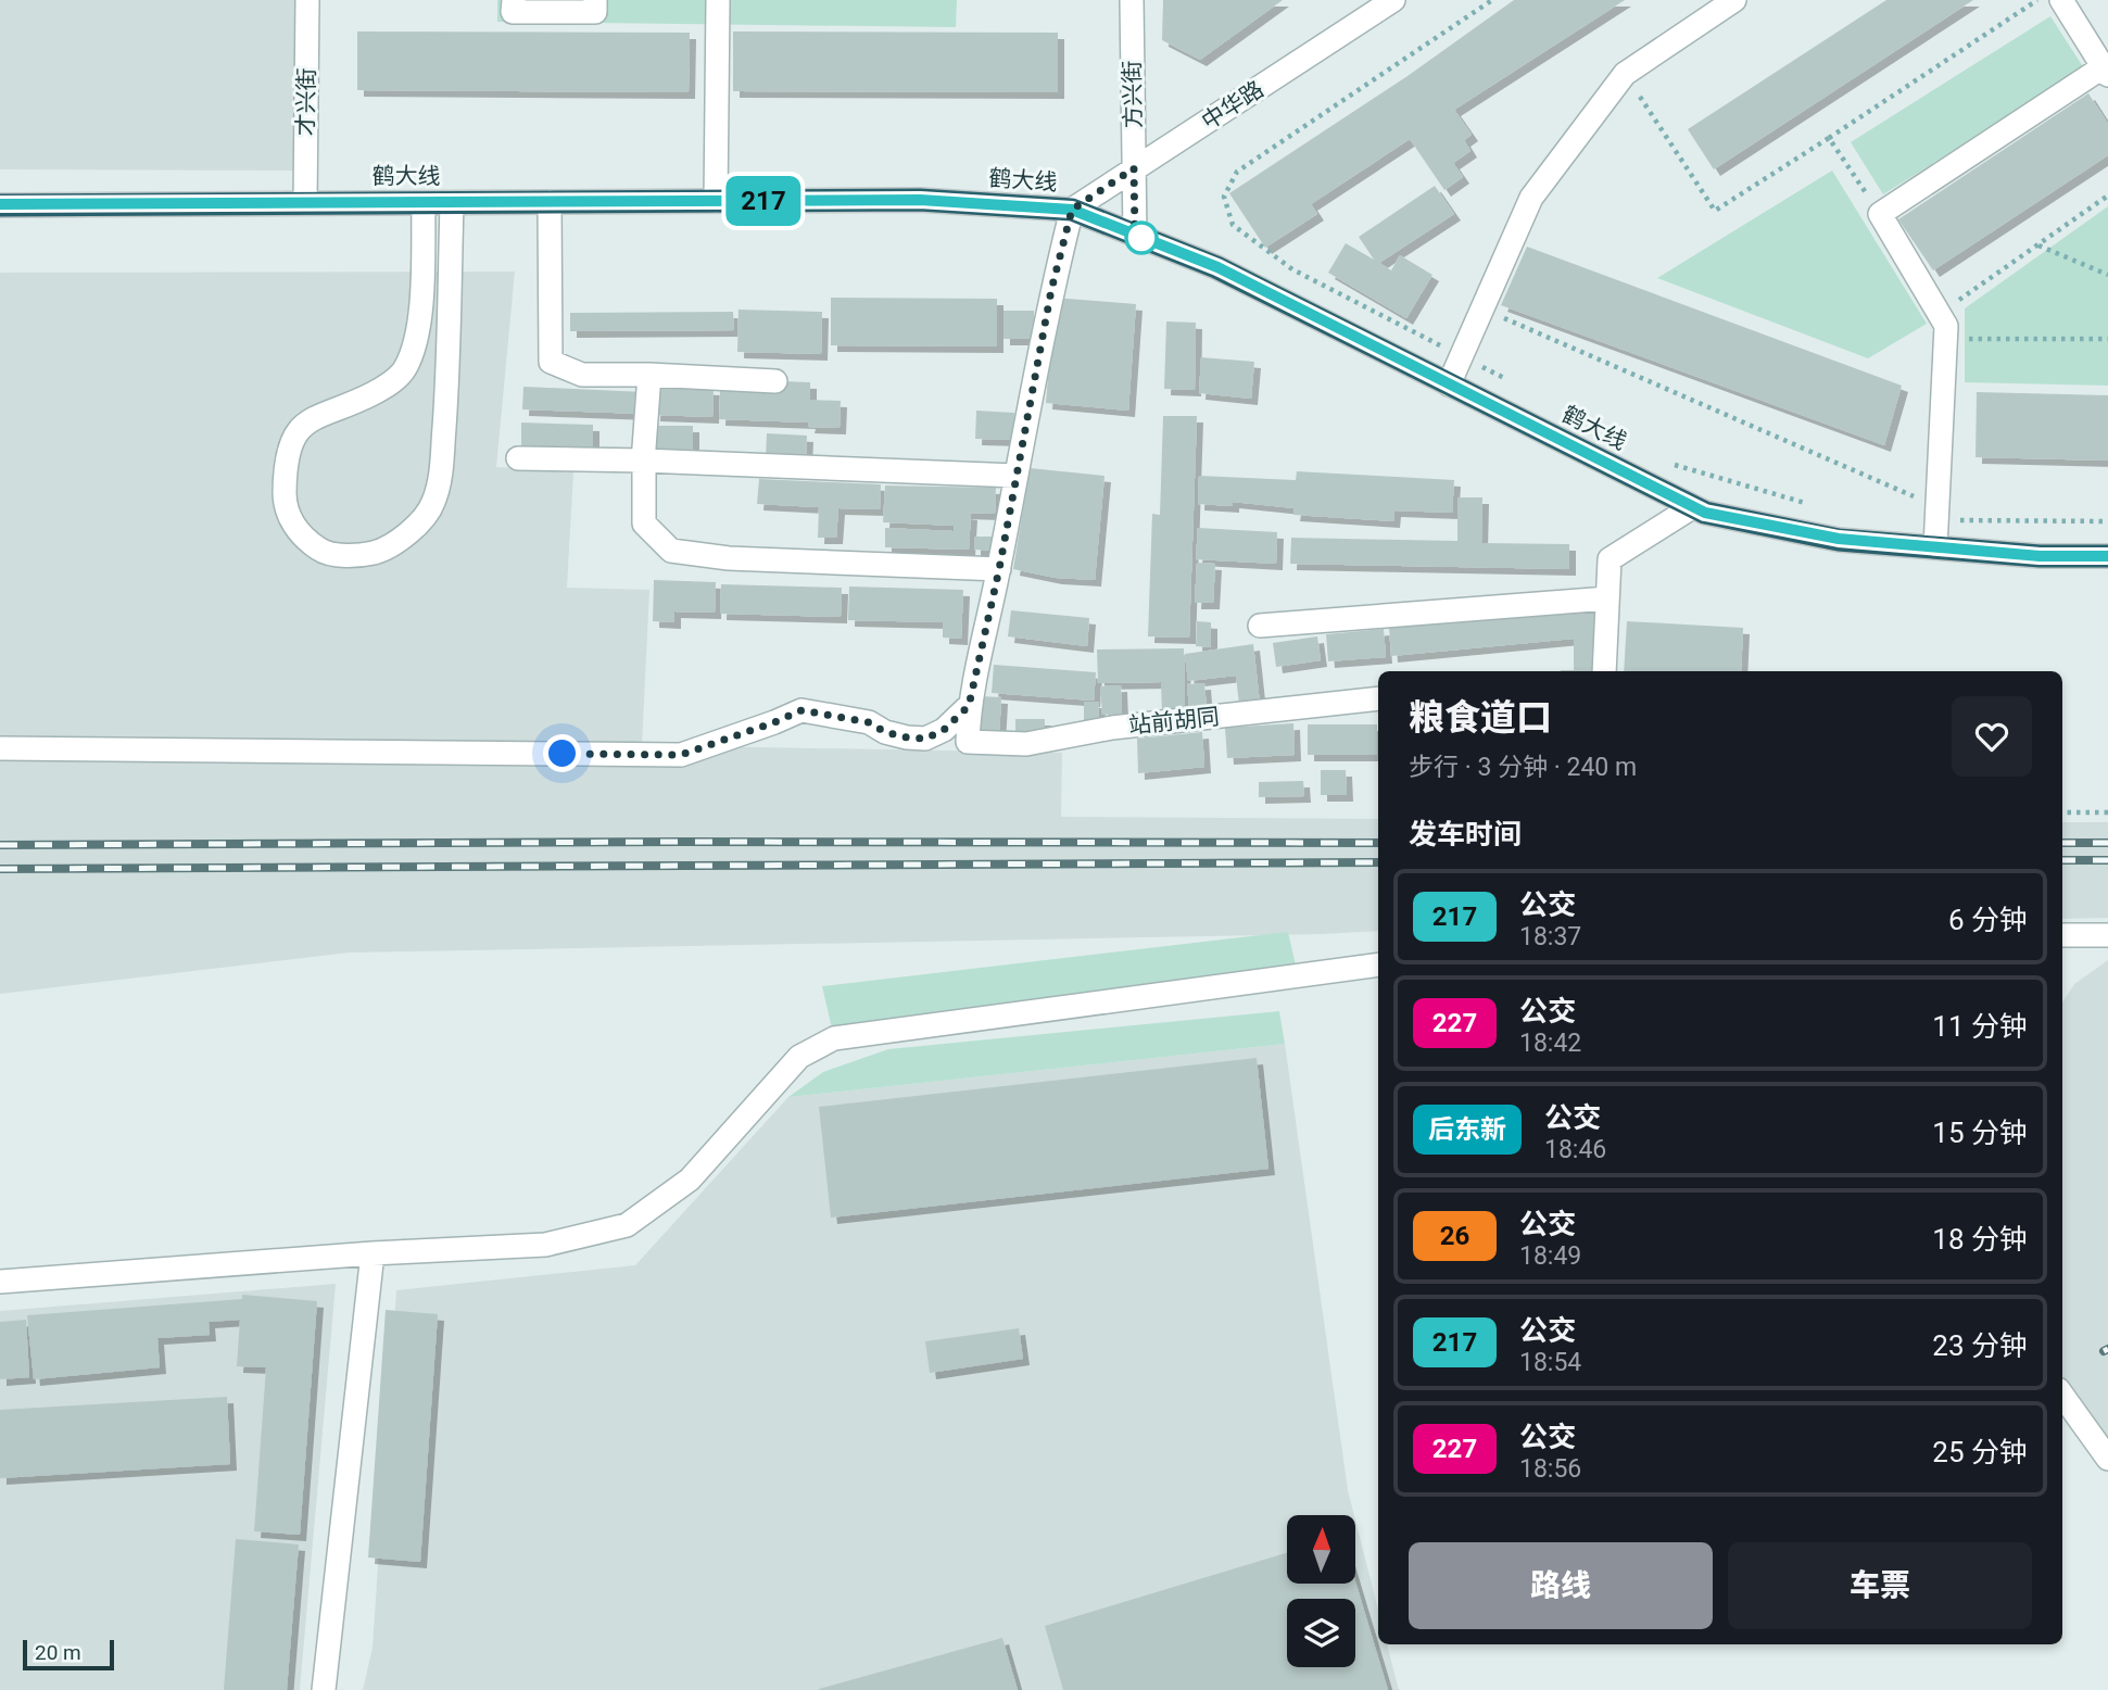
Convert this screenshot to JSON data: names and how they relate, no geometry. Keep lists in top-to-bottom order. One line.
{"streets":{"highway":["鹤大线"],"street":["方兴街","才兴街","中华路","站前胡同"]},"crossings":[["方兴街","中华路"],["方兴街","鹤大线"],["才兴街","鹤大线"],["中华路","鹤大线"]],"lines":["bus line 217"],"scale_bar":"20 m","north":"top","page":{"on_map":"217","heading":[["粮食道口","步行 · 3 分钟 · 240 m"],"发车时间"],"list":[{"mark":"217","name":"公交","note":"18:37","value":"6 分钟"},{"mark":"227","name":"公交","note":"18:42","value":"11 分钟"},{"mark":"后东新","name":"公交","note":"18:46","value":"15 分钟"},{"mark":"26","name":"公交","note":"18:49","value":"18 分钟"},{"mark":"217","name":"公交","note":"18:54","value":"23 分钟"},{"mark":"227","name":"公交","note":"18:56","value":"25 分钟"}],"buttons":["路线","车票"],"scale":"20 m"}}
